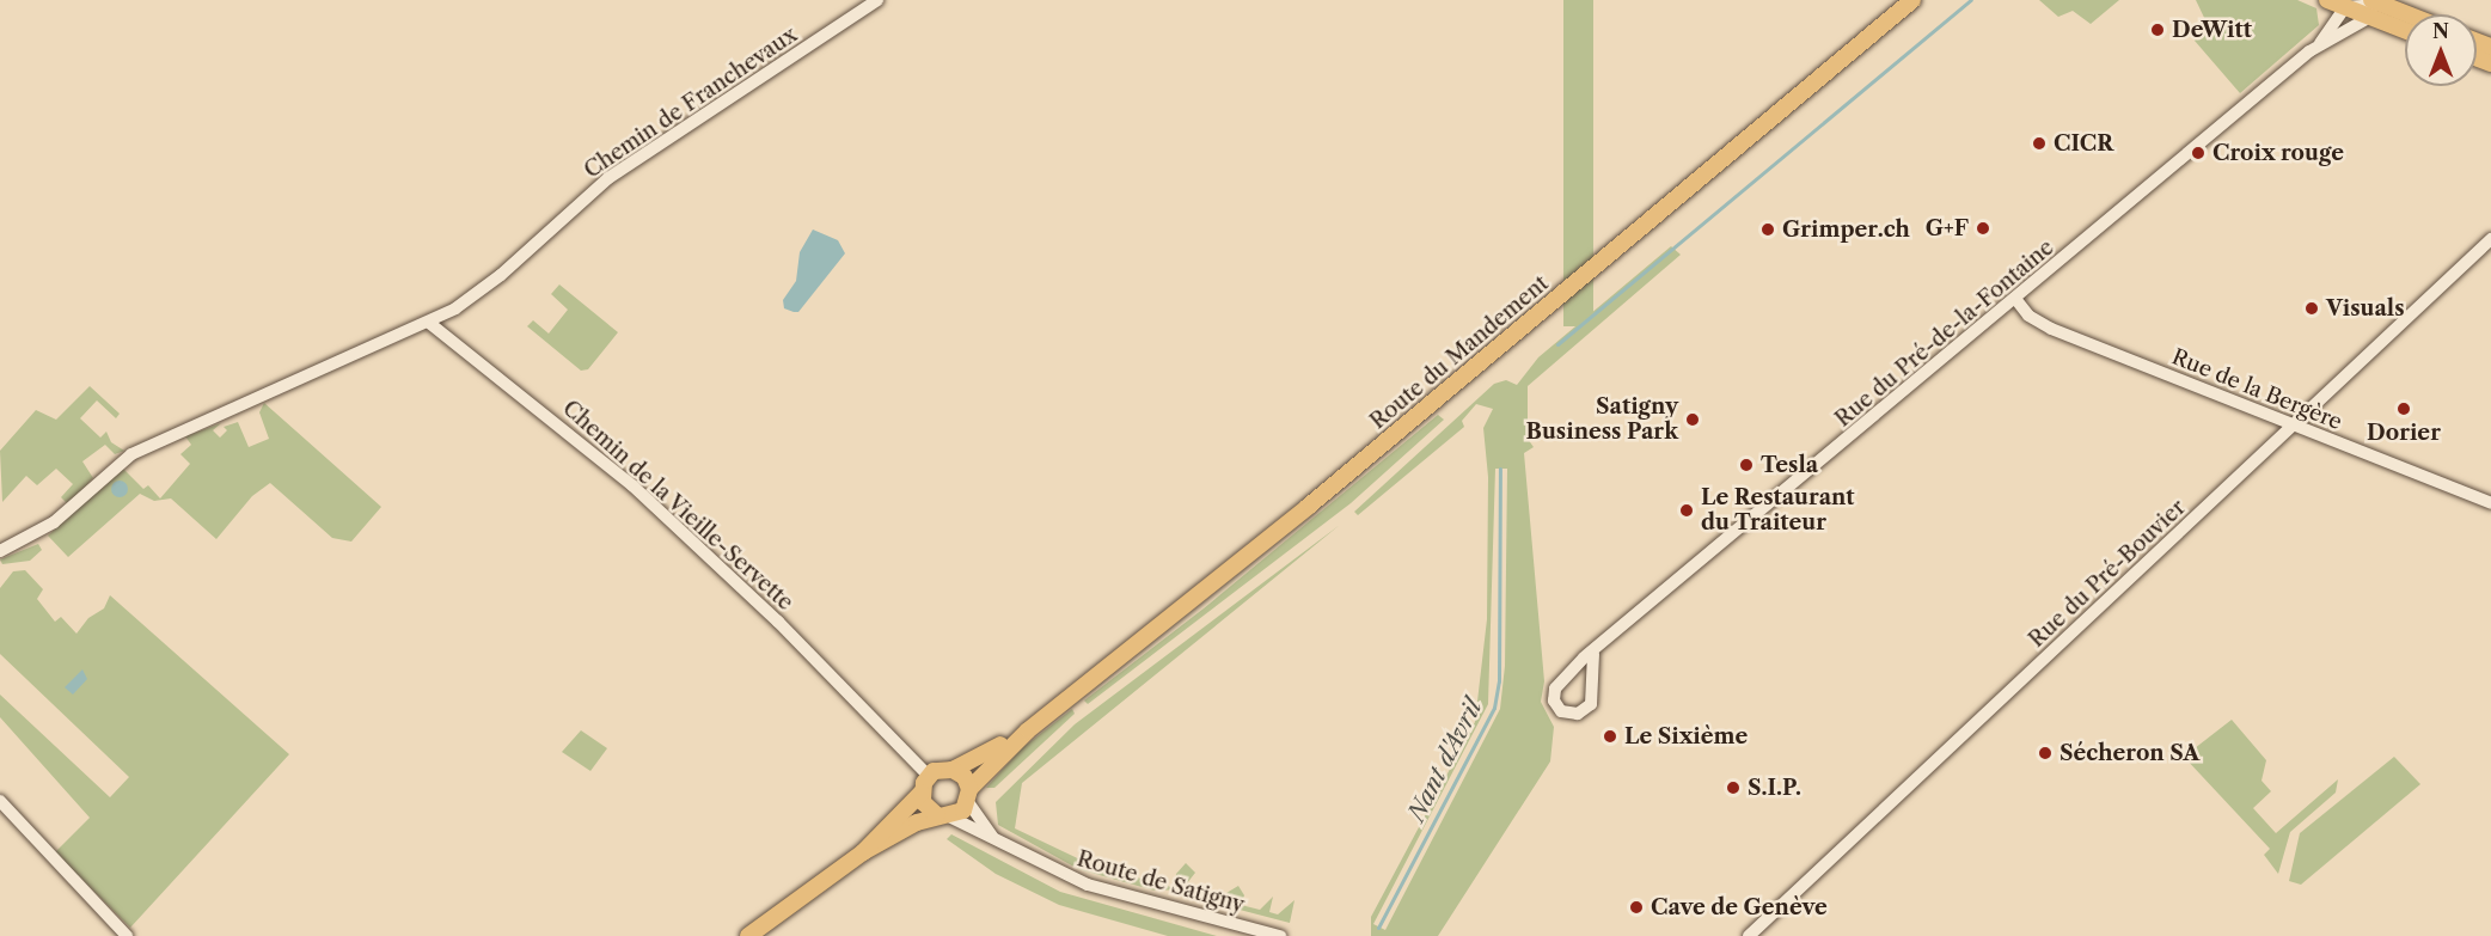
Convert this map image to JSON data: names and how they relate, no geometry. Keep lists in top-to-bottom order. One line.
{"streets":{"main road":["Route du Mandement"],"street":["Chemin de Franchevaux","Rue du Pré-de-la-Fontaine","Rue de la Bergère","Chemin de la Vieille-Servette","Rue du Pré-Bouvier","Route de Satigny"]},"crossings":[["Chemin de Franchevaux","Chemin de la Vieille-Servette"],["Rue du Pré-de-la-Fontaine","Rue de la Bergère"],["Route du Mandement","Chemin de la Vieille-Servette"],["Route du Mandement","Route de Satigny"],["Rue de la Bergère","Rue du Pré-Bouvier"],["Chemin de la Vieille-Servette","Route de Satigny"]],"water":["Nant d'Avril"],"places":["DeWitt","CICR","Croix rouge","G+F","Grimper.ch","Visuals","Dorier","Satigny Business Park","Tesla","Le Restaurant du Traiteur","Le Sixième","Sécheron SA","S.I.P.","Cave de Genève"],"north":"top"}
